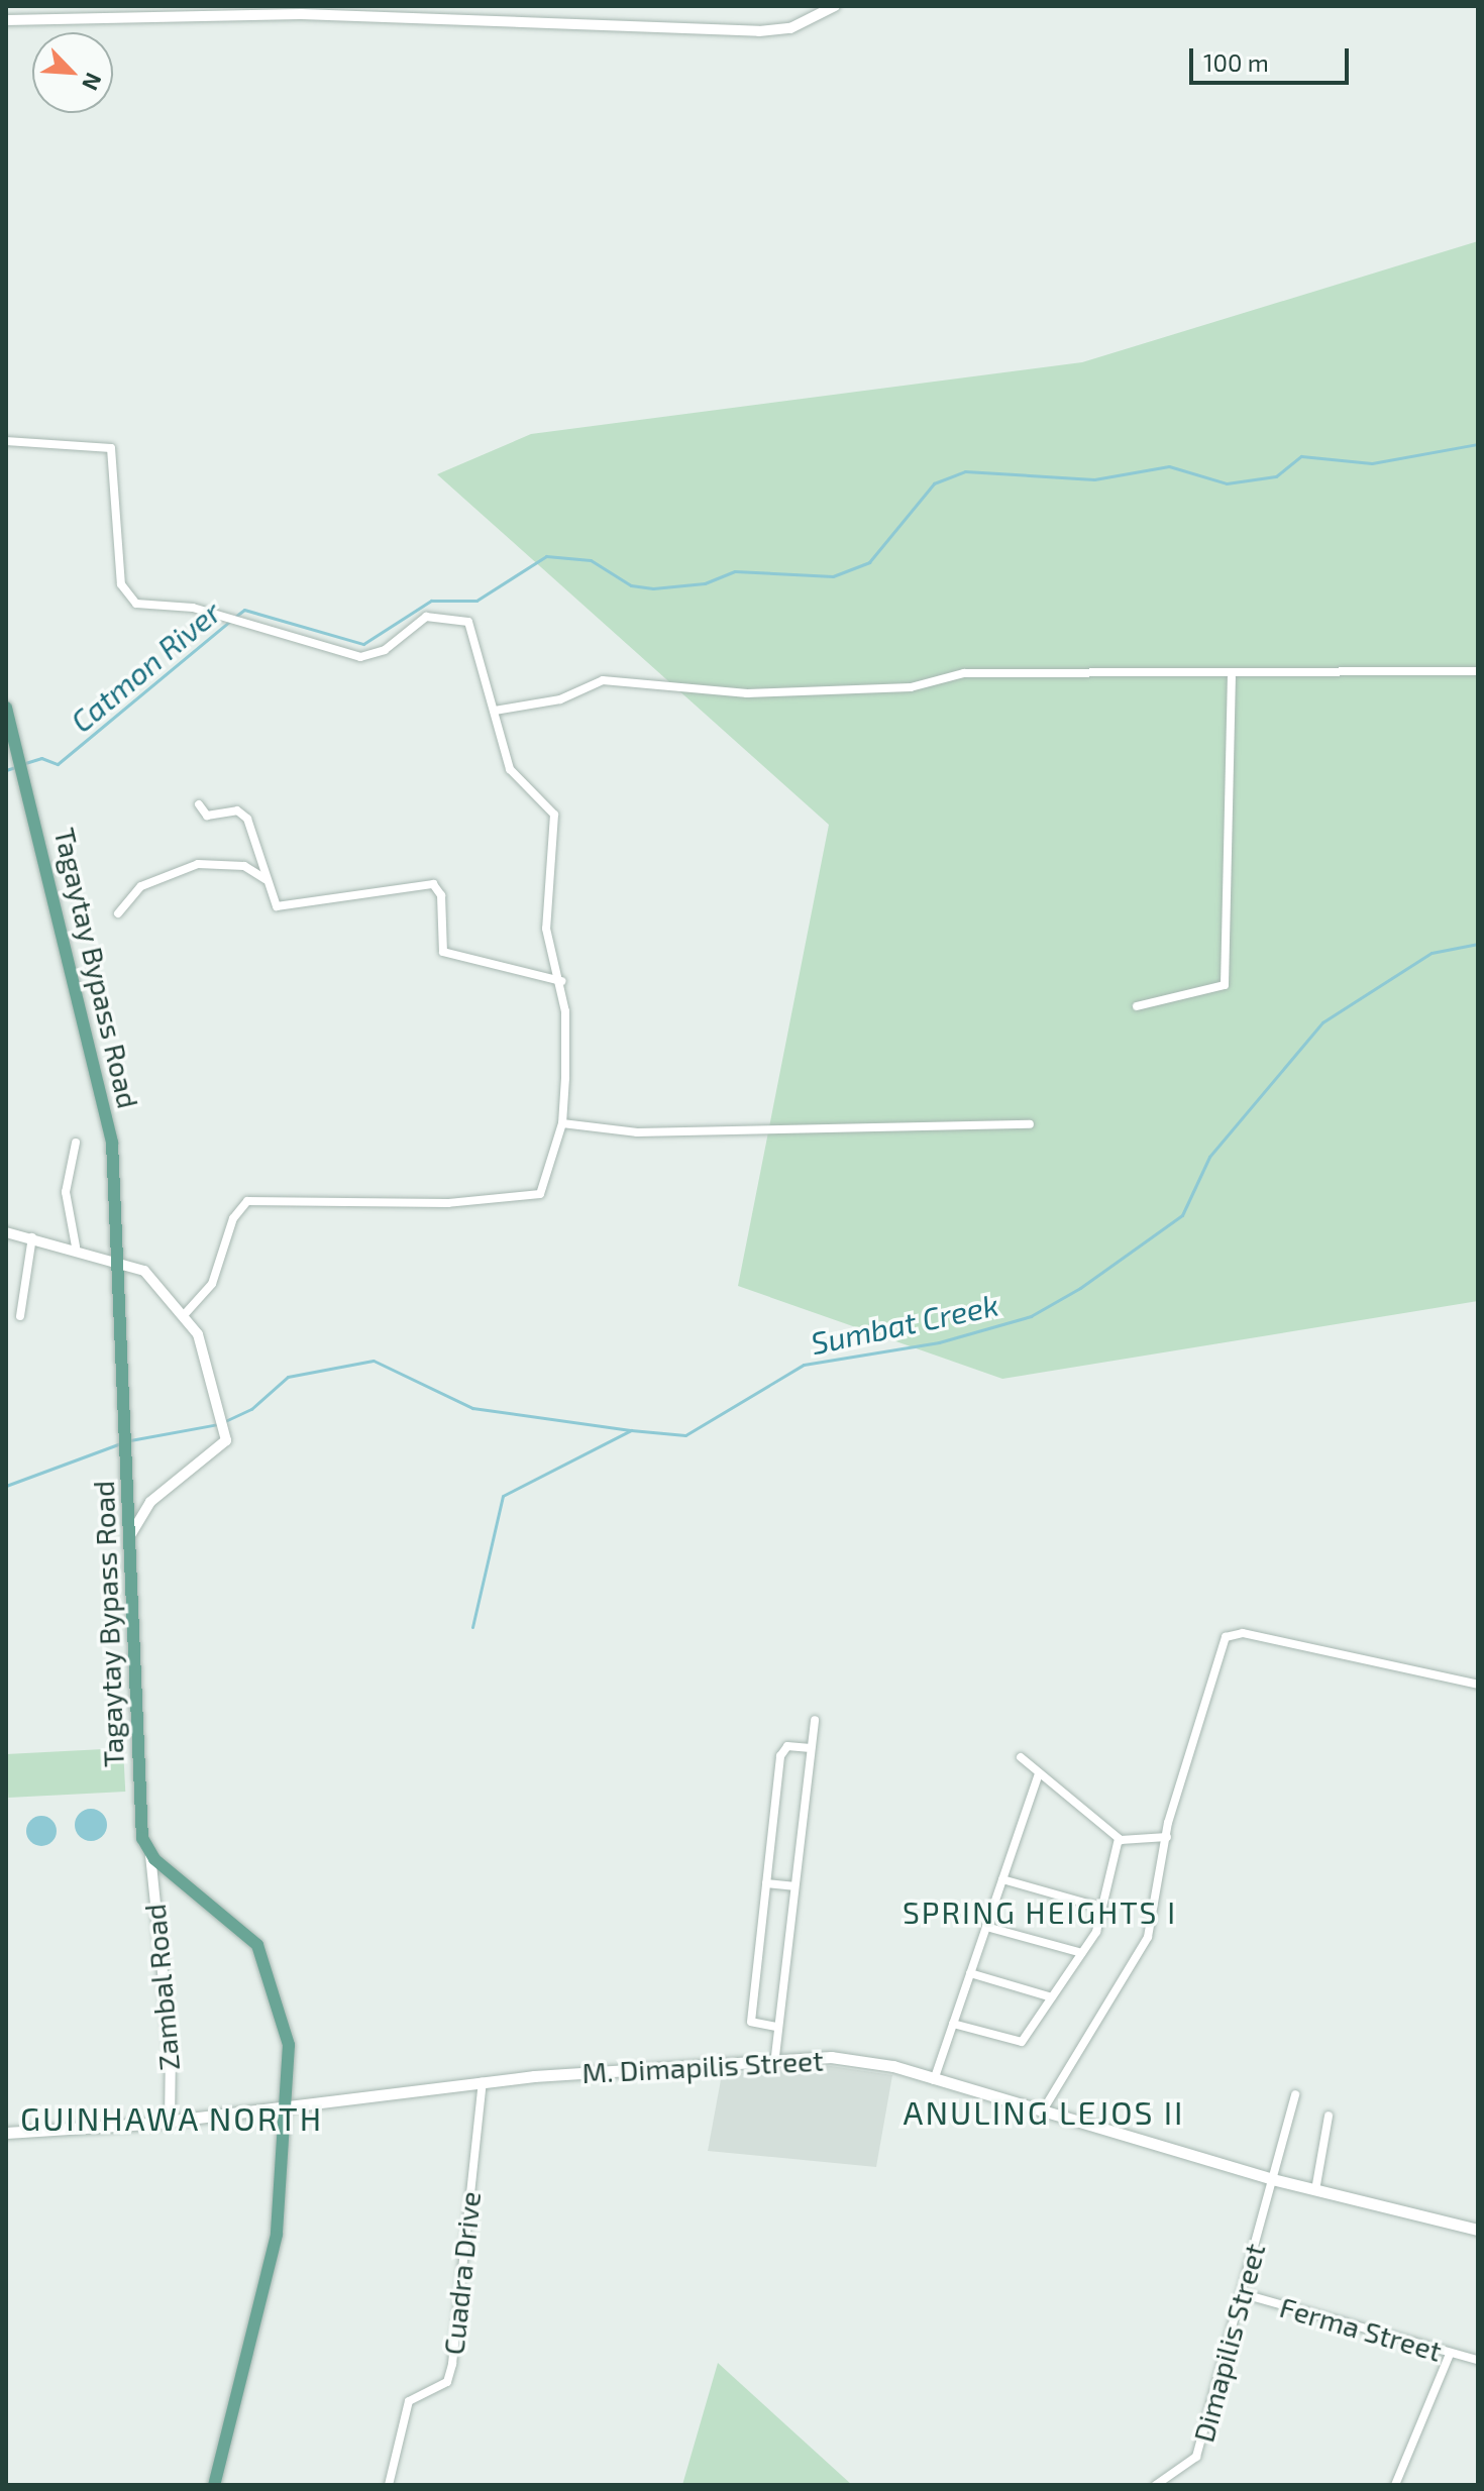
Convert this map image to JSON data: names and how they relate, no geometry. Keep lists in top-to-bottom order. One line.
{"streets":{"main road":["Tagaytay Bypass Road","M. Dimapilis Street"],"street":["Zambal Road","Cuadra Drive","Ferma Street","Dimapilis Street"]},"crossings":[["Tagaytay Bypass Road","Zambal Road"],["Zambal Road","M. Dimapilis Street"],["M. Dimapilis Street","Cuadra Drive"],["M. Dimapilis Street","Dimapilis Street"],["Ferma Street","Dimapilis Street"]],"districts":["SPRING HEIGHTS I","ANULING LEJOS II","GUINHAWA NORTH"],"water":["Catmon River","Sumbat Creek"],"scale_bar":"100 m","north":"bottom right"}
